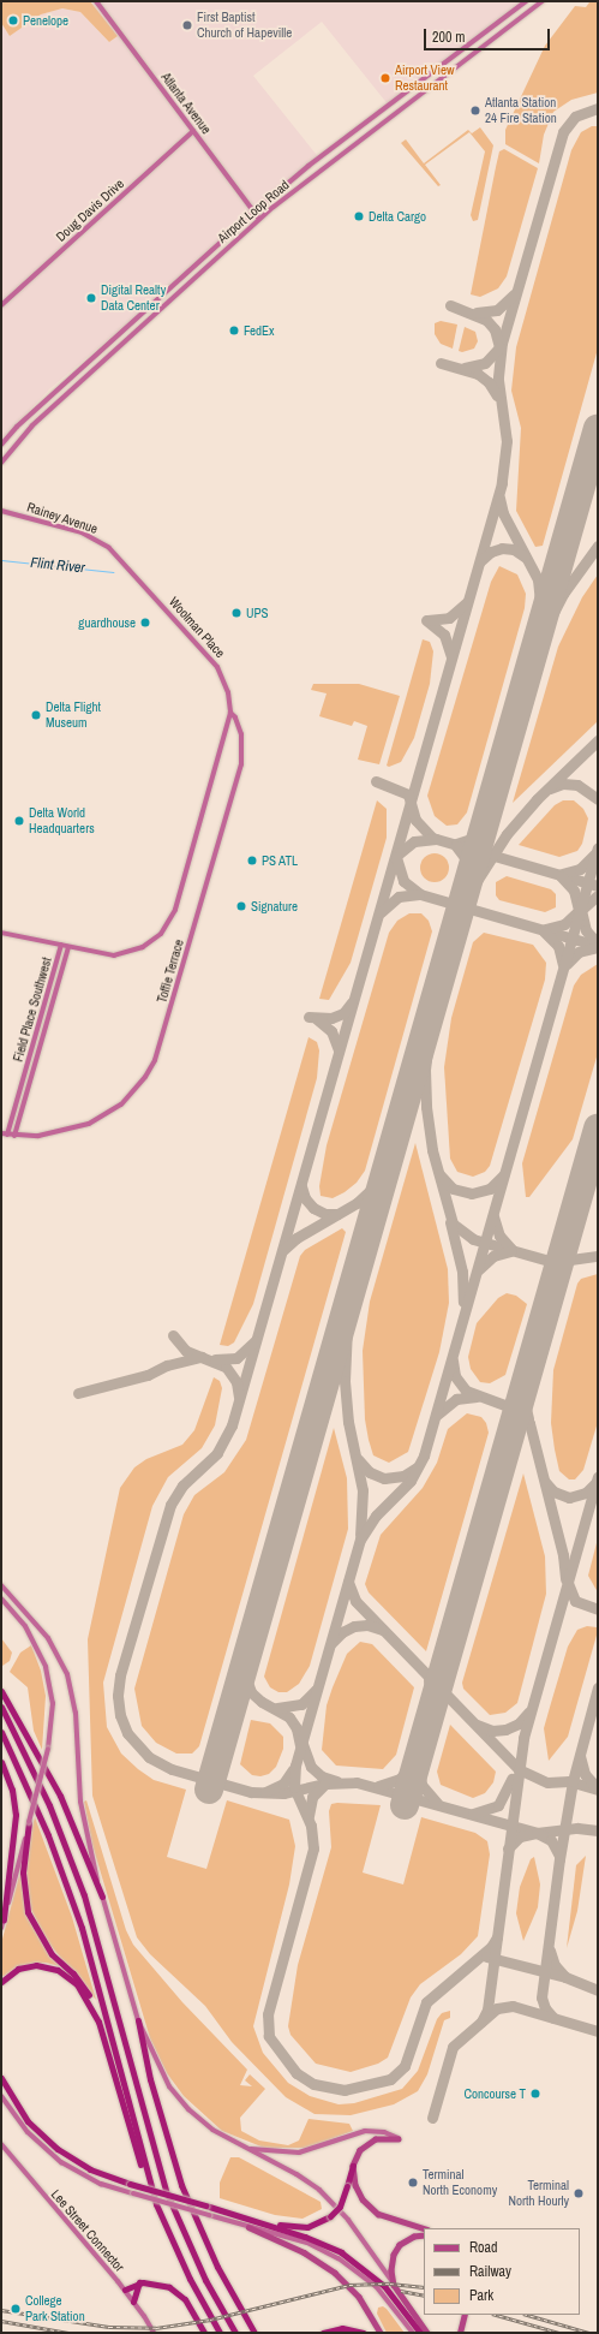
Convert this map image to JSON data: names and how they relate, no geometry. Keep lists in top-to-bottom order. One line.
{"streets":{"main road":["Atlanta Avenue","Doug Davis Drive","Airport Loop Road","Rainey Avenue","Woolman Place","Toffie Terrace","Field Place Southwest","Lee Street Connector"]},"crossings":[["Atlanta Avenue","Doug Davis Drive"],["Atlanta Avenue","Airport Loop Road"],["Rainey Avenue","Woolman Place"],["Woolman Place","Toffie Terrace"],["Woolman Place","Field Place Southwest"],["Toffie Terrace","Field Place Southwest"]],"water":["Flint River"],"places":["Penelope","First Baptist Church of Hapeville","Airport View Restaurant","Atlanta Station 24 Fire Station","Delta Cargo","Digital Realty Data Center","FedEx","UPS","guardhouse","Delta Flight Museum","Delta World Headquarters","PS ATL","Signature","Concourse T","Terminal North Economy","Terminal North Hourly","College Park Station"],"legend":["Road","Railway","Park"],"scale_bar":"200 m"}
